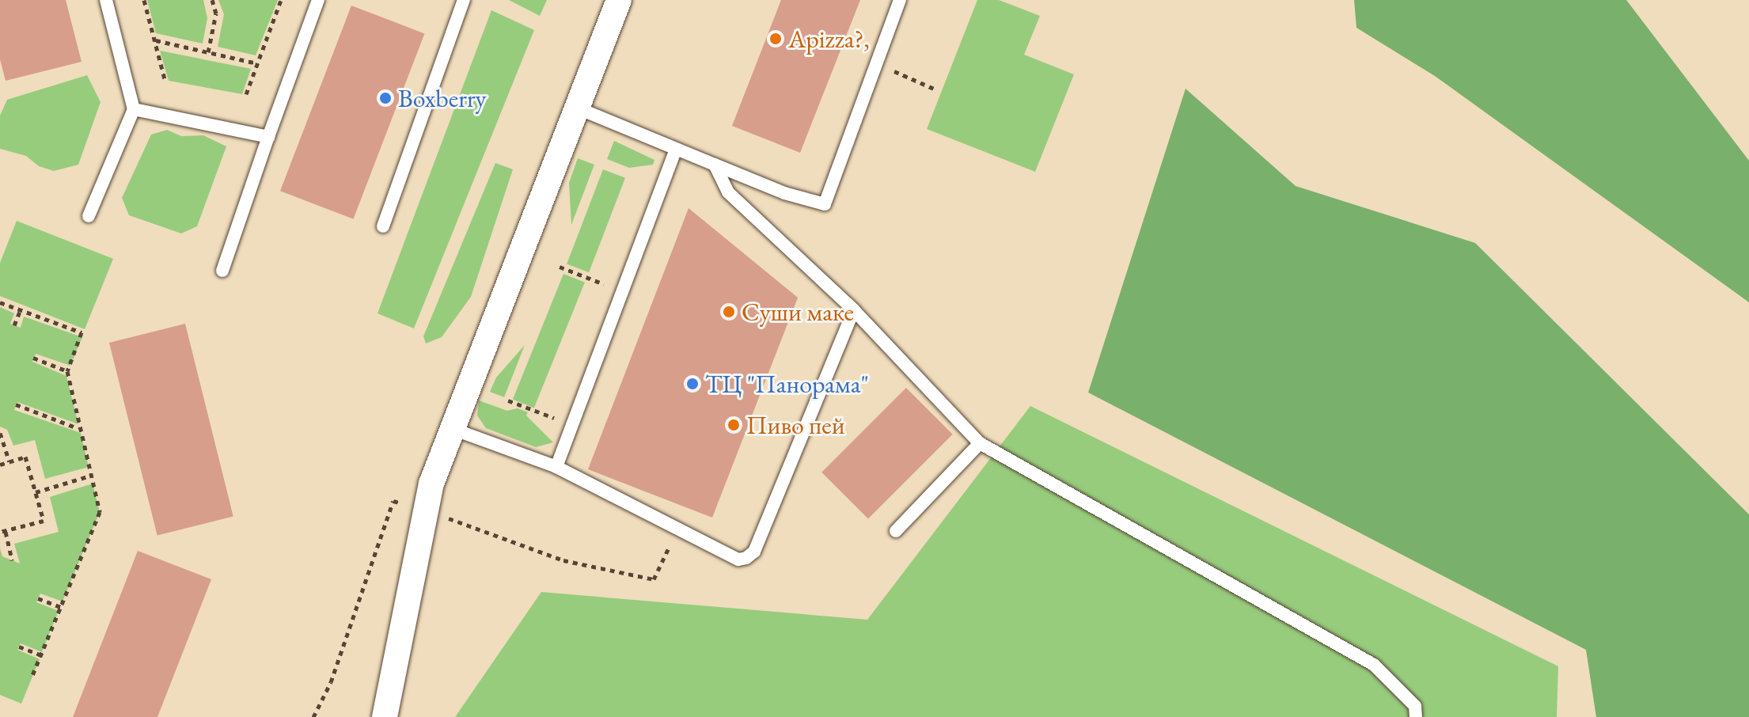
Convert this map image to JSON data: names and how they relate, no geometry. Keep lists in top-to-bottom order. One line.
{"places":["Apizza?,","Boxberry","Суши маке","ТЦ \"Панорама\"","Пиво пей"]}
